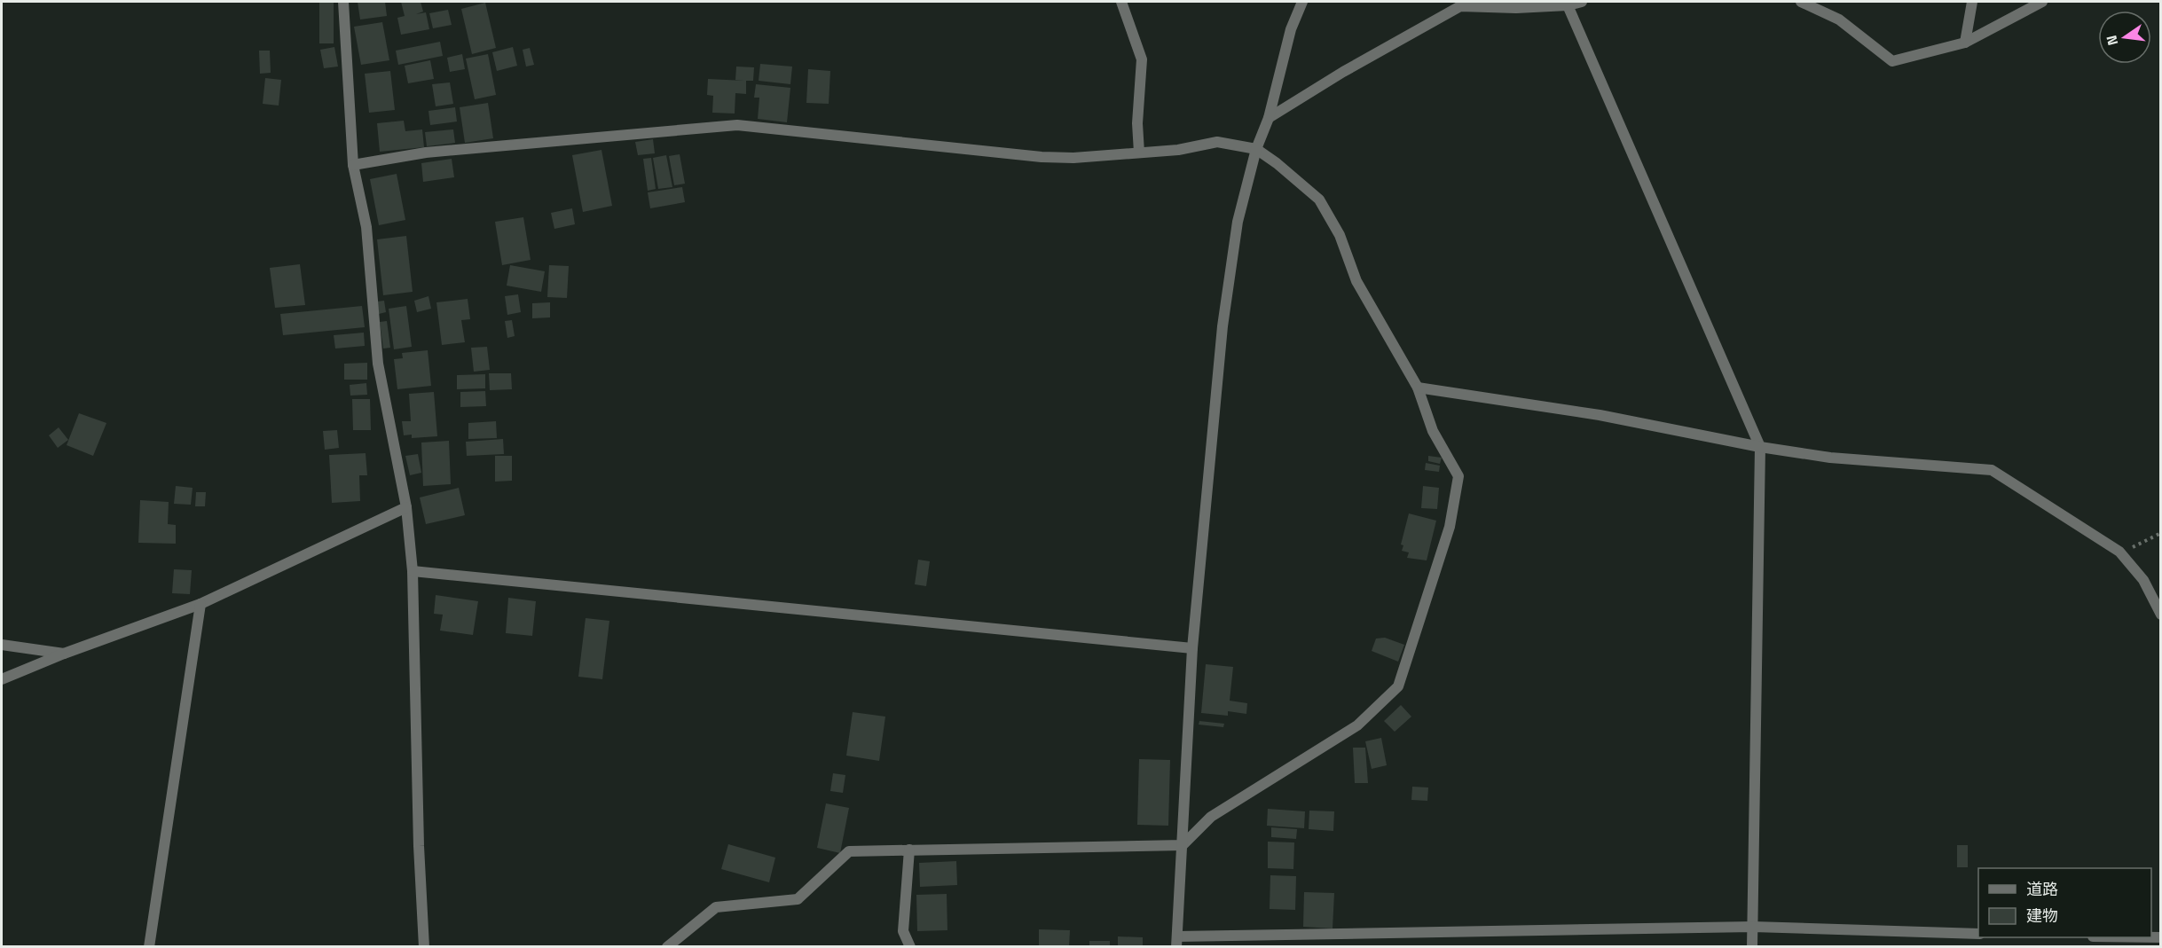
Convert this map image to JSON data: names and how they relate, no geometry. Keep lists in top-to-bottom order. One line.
{"legend":["道路","建物"],"north":"left"}
